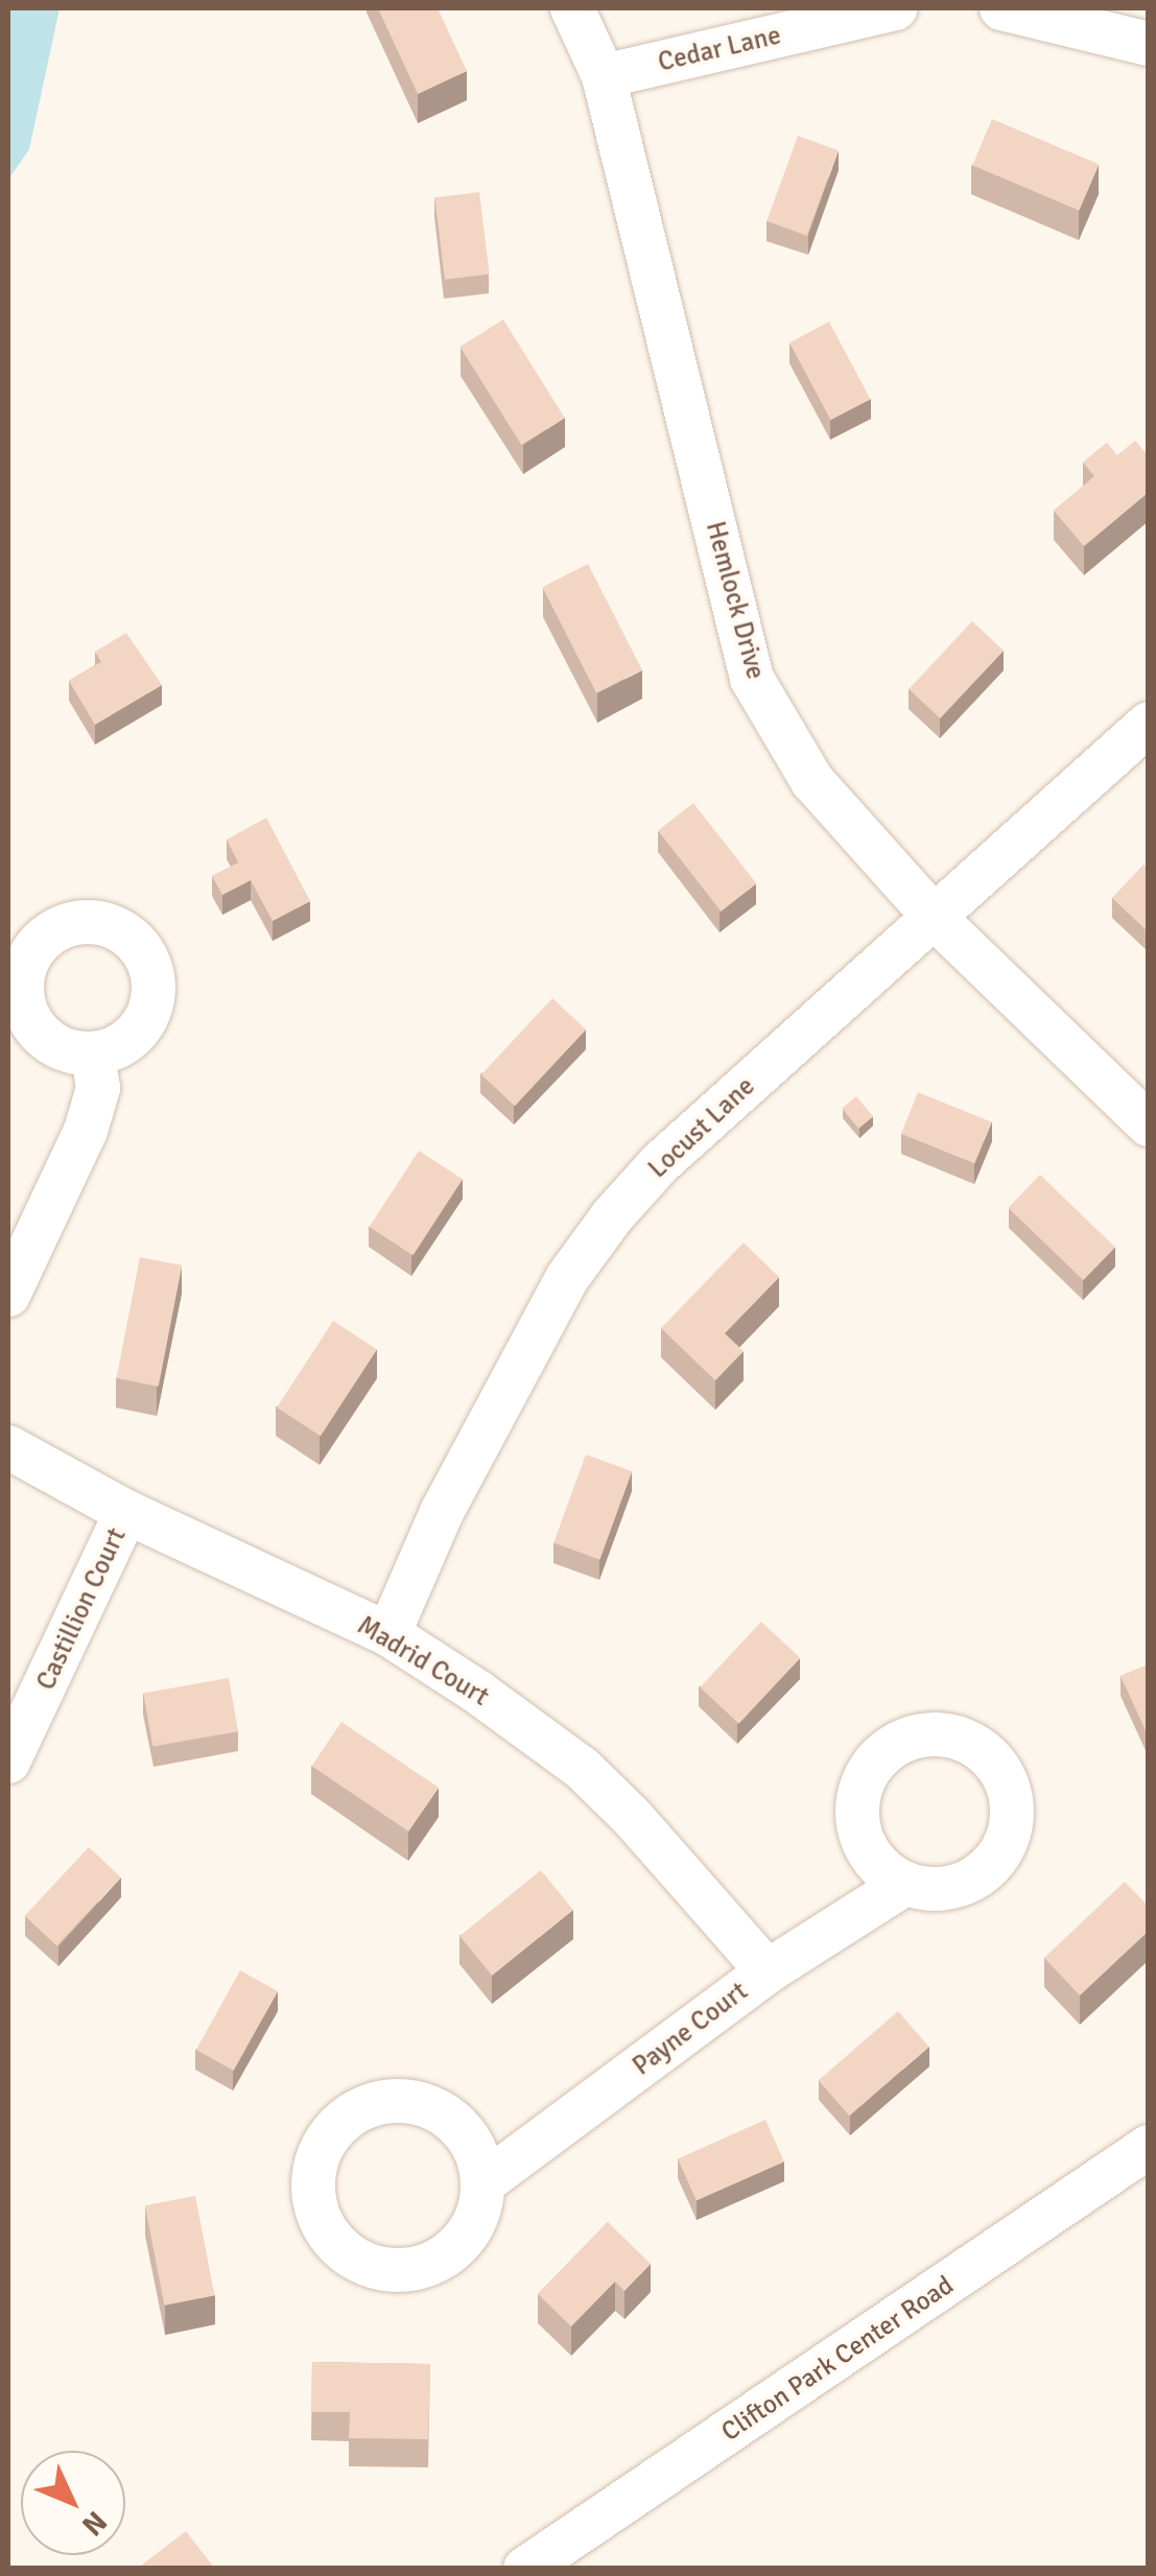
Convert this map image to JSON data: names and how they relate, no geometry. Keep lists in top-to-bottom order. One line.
{"streets":{"street":["Cedar Lane","Hemlock Drive","Locust Lane","Castillion Court","Madrid Court","Payne Court","Clifton Park Center Road"]},"crossings":[["Cedar Lane","Hemlock Drive"],["Hemlock Drive","Locust Lane"],["Locust Lane","Madrid Court"],["Castillion Court","Madrid Court"],["Madrid Court","Payne Court"]],"north":"bottom right"}
